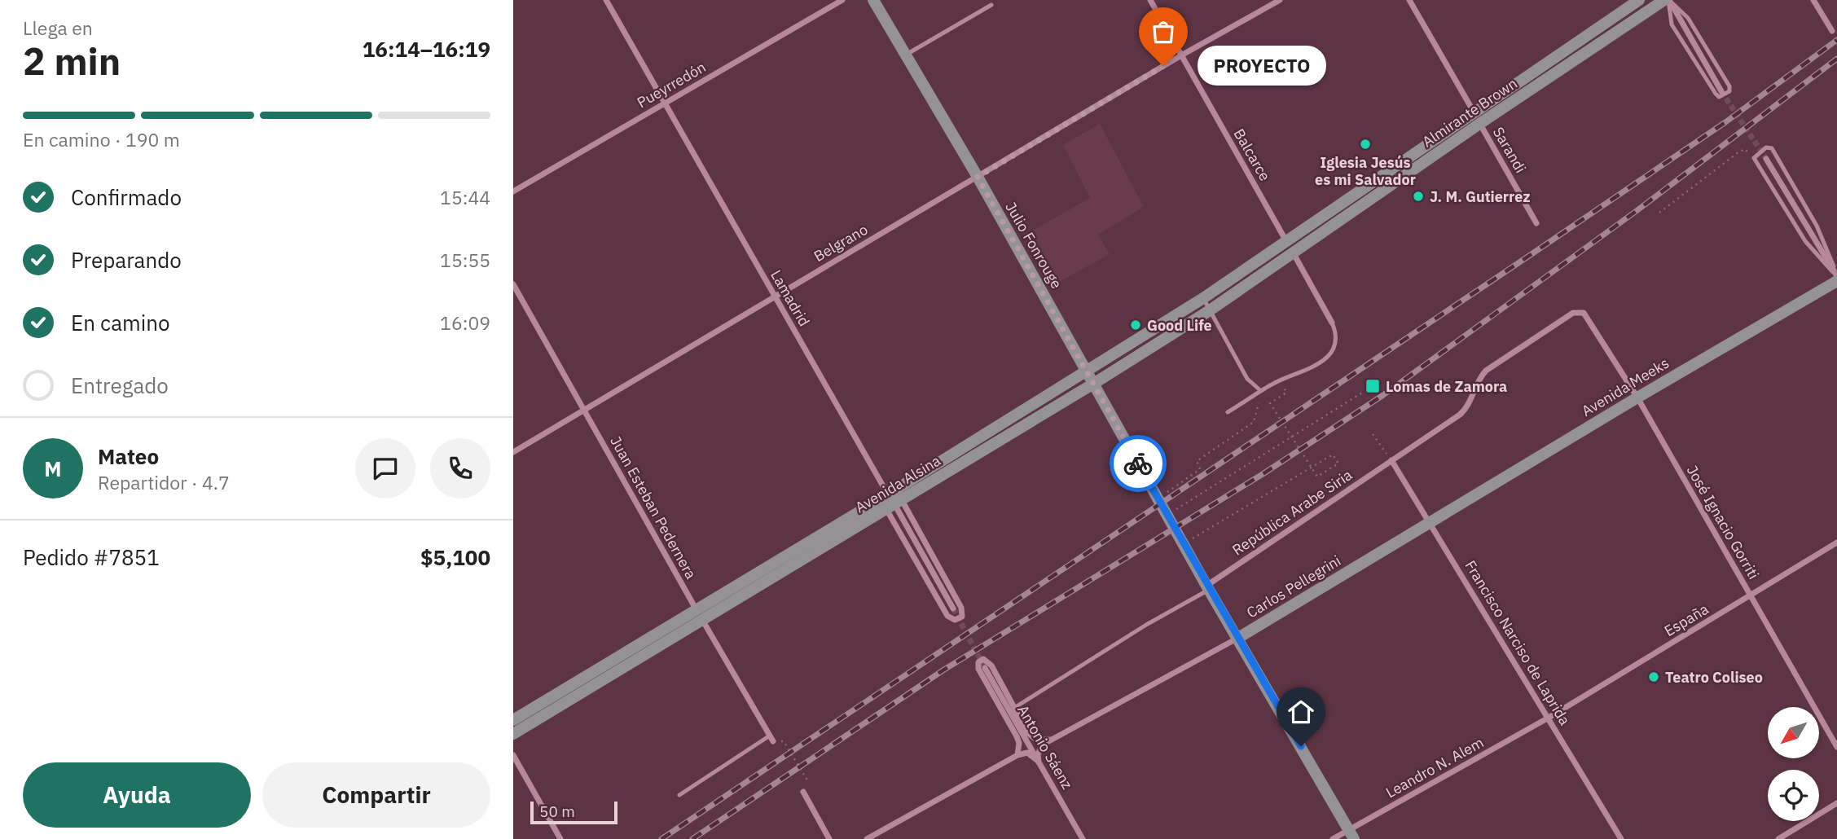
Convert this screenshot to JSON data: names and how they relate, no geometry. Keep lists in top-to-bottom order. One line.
{"streets":{"main road":["Almirante Brown","Julio Fonrouge","Avenida Meeks","Avenida Alsina","Carlos Pellegrini"],"street":["Pueyrredón","Sarandi","Balcarce","Belgrano","Lamadrid","Juan Esteban Pedernera","República Arabe Siria","José Ignacio Gorriti","España","Francisco Narciso de Laprida","Antonio Sáenz","Leandro N. Alem"]},"crossings":[["Pueyrredón","Lamadrid"],["Almirante Brown","Sarandi"],["Almirante Brown","Balcarce"],["Almirante Brown","Avenida Alsina"],["Balcarce","Belgrano"],["Balcarce","Avenida Alsina"],["Belgrano","Julio Fonrouge"],["Belgrano","Lamadrid"],["Belgrano","Juan Esteban Pedernera"],["Julio Fonrouge","Avenida Alsina"],["Julio Fonrouge","República Arabe Siria"],["Julio Fonrouge","Carlos Pellegrini"],["Julio Fonrouge","Leandro N. Alem"],["Lamadrid","Avenida Alsina"],["Avenida Meeks","José Ignacio Gorriti"],["Avenida Meeks","Carlos Pellegrini"],["Avenida Meeks","Francisco Narciso de Laprida"],["Avenida Alsina","Juan Esteban Pedernera"],["República Arabe Siria","José Ignacio Gorriti"],["República Arabe Siria","Francisco Narciso de Laprida"],["José Ignacio Gorriti","España"],["Carlos Pellegrini","Francisco Narciso de Laprida"],["Carlos Pellegrini","Antonio Sáenz"],["España","Francisco Narciso de Laprida"],["España","Leandro N. Alem"],["Francisco Narciso de Laprida","Leandro N. Alem"]],"places":{"other":["PROYECTO","Iglesia Jesús es mi Salvador","J. M. Gutierrez","Good Life","Teatro Coliseo"],"transit":["Lomas de Zamora"]},"scale_bar":"50 m","north":"bottom left","page":{"heading":["2 min","Llega en","16:14–16:19"],"panel":["Mateo","Repartidor · 4.7","Pedido #7851","$5,100"],"bubble":"PROYECTO","bar":"En camino · 190 m","list":[["Confirmado","15:44"],["Preparando","15:55"],["En camino","16:09"],"Entregado"],"round":"M","buttons":["Ayuda","Compartir"],"scale":"50 m"}}
